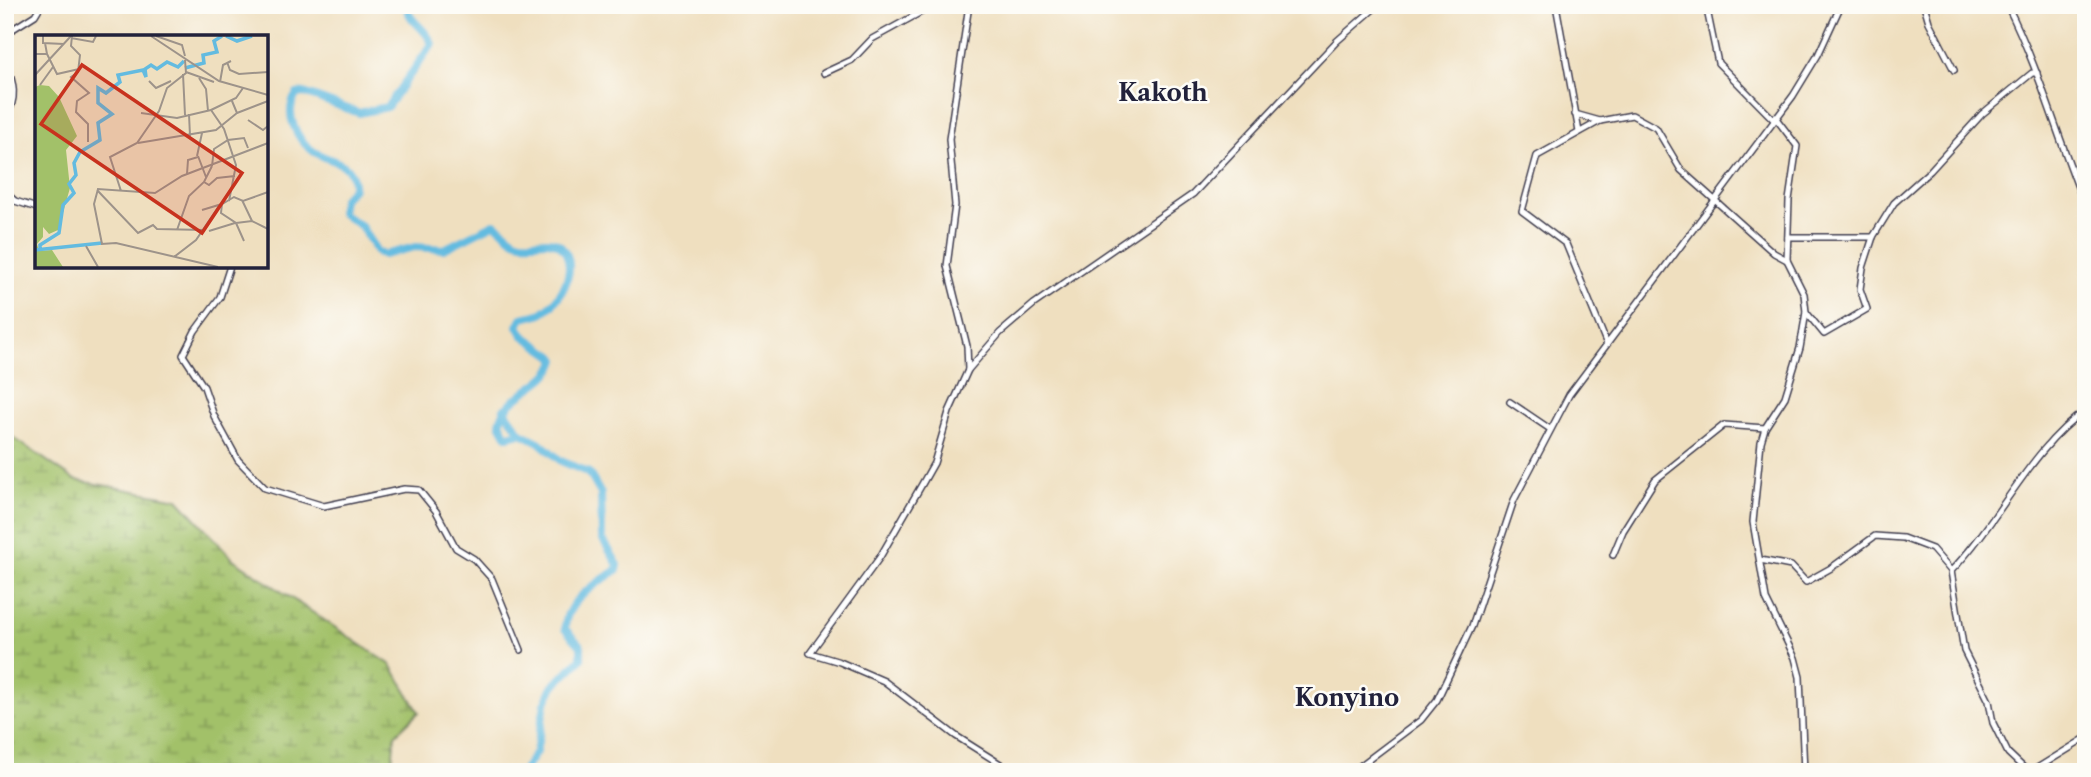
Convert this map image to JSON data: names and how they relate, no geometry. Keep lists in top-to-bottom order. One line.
{"districts":["Kakoth","Konyino"]}
